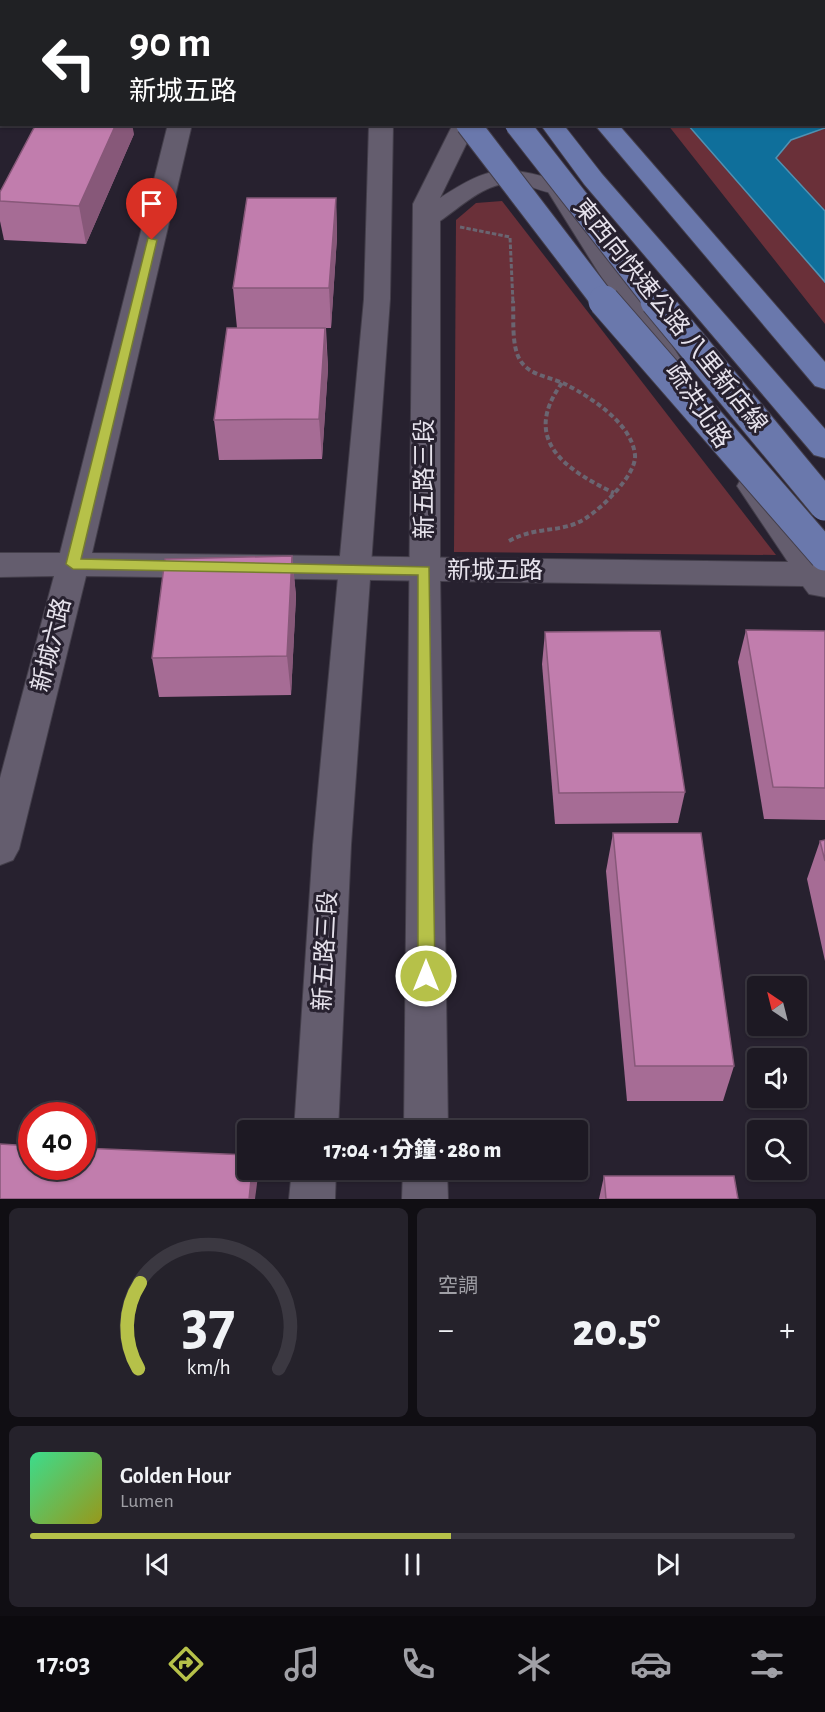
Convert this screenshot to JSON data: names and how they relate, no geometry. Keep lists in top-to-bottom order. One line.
{"streets":{"highway":["東西向快速公路 八里新店線"],"street":["疏洪北路","新五路三段","新城五路","新城六路"]},"crossings":[["疏洪北路","新城五路"],["新五路三段","新城五路"],["新城五路","新城六路"]],"north":"top left","page":{"turn":["90 m","新城五路"],"limit":"40","trip":"17:04 · 1 分鐘 · 280 m","tile":"空調","heat":["−","20.5°","+"],"song":["Golden Hour","Lumen"],"tabs":"17:03","gauge":["37","km/h"]}}
